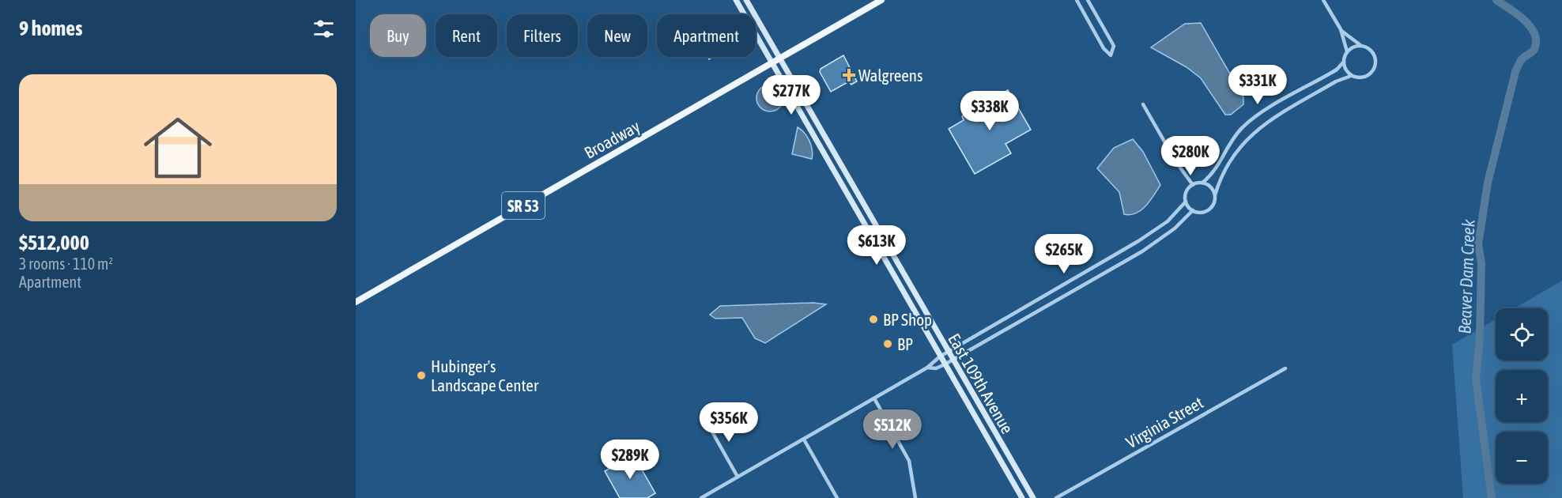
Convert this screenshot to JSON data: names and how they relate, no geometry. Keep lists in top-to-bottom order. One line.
{"streets":{"main road":["Broadway","SR 53","East 109th Avenue"],"street":["Virginia Street"]},"crossings":[["Broadway","East 109th Avenue"]],"water":["Beaver Dam Creek"],"places":{"health":["Walgreens"],"other":["BP Shop","BP","Hubinger's Landscape Center"]},"page":{"heading":"9 homes","chip":["Buy","Rent","Filters","New","Apartment"],"list":[{"name":"$512,000","note":"3 rooms · 110 m² · Apartment"}],"price":["$331K","$277K","$338K","$280K","$613K","$265K","$356K","$512K","$289K"],"map_buttons":["+","−"]}}
